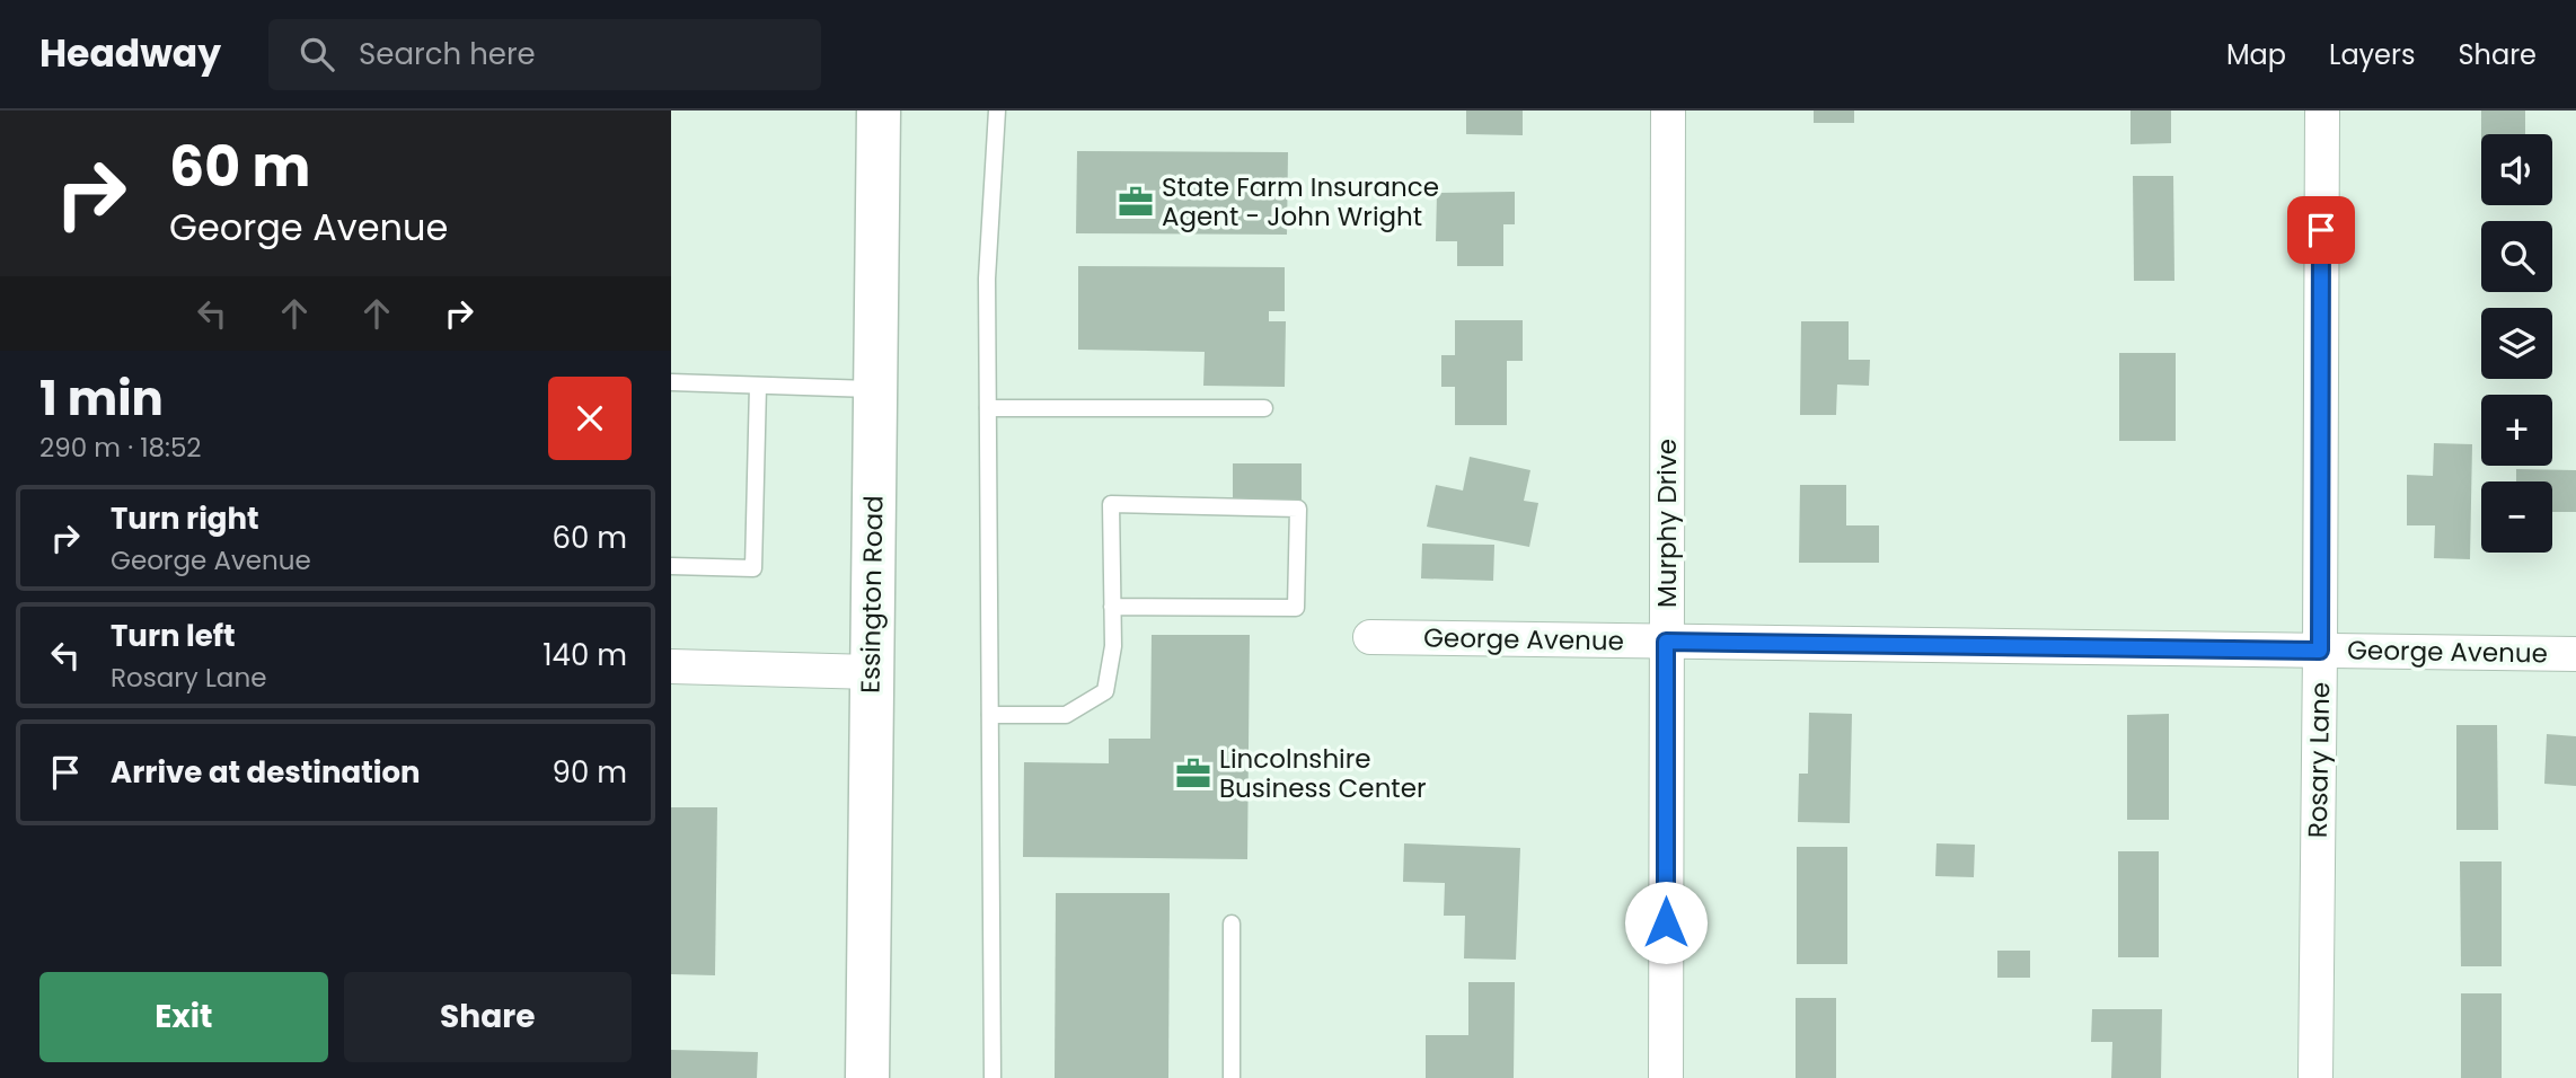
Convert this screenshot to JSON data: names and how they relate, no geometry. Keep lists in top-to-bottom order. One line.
{"streets":{"main road":["Essington Road"],"street":["Murphy Drive","George Avenue","Rosary Lane"]},"crossings":[["Murphy Drive","George Avenue"],["George Avenue","Rosary Lane"]],"places":{"office":["State Farm Insurance Agent - John Wright","Lincolnshire Business Center"]},"page":{"header":"Headway","search":"Search here","nav":["Map","Layers","Share"],"turn":["60 m","George Avenue"],"map_buttons":["+","−"],"heading":["1 min","290 m · 18:52"],"list":[{"name":"Turn right","note":"George Avenue","value":"60 m"},{"name":"Turn left","note":"Rosary Lane","value":"140 m"},{"name":"Arrive at destination","value":"90 m"}],"buttons":["Exit","Share"]}}
